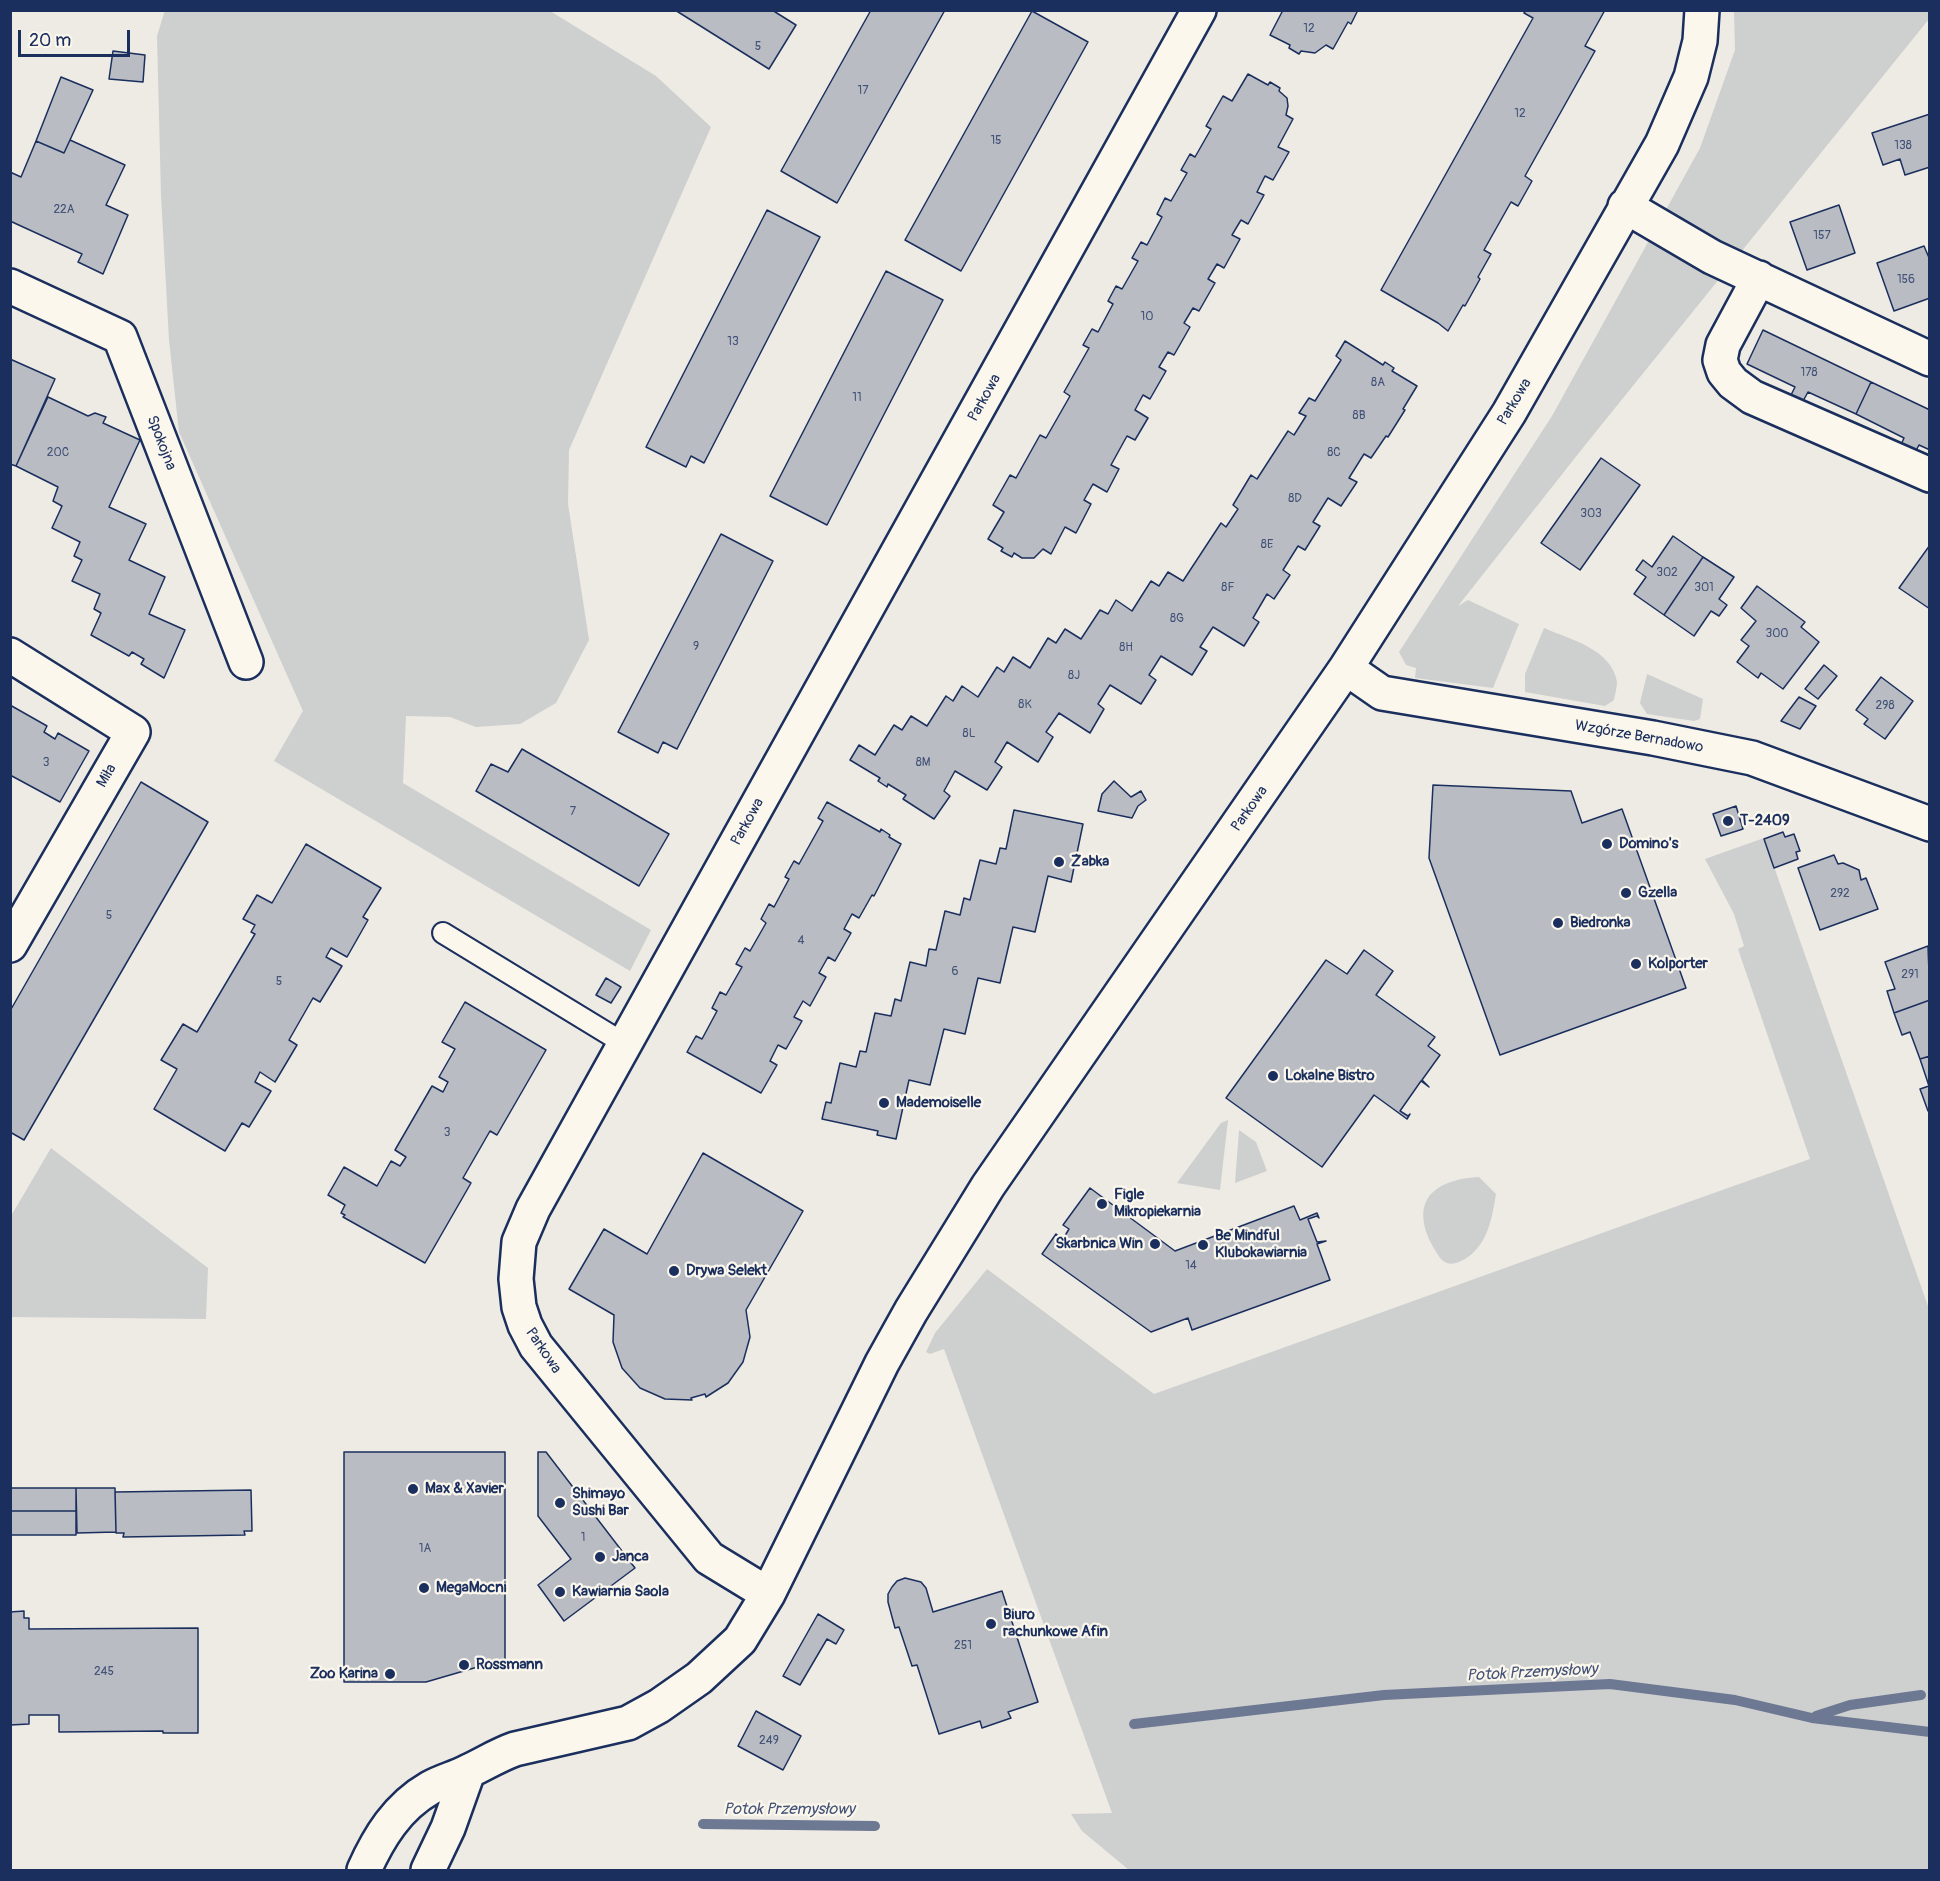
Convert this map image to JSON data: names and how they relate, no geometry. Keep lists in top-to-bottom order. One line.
{"streets":{"street":["Parkowa","Spokojna","Wzgórze Bernadowo","Miła"]},"crossings":[["Parkowa","Wzgórze Bernadowo"]],"water":["Potok Przemysłowy"],"places":["T-2409","Domino's","Żabka","Gzella","Biedronka","Kolporter","Lokalne Bistro","Mademoiselle","Figle Mikropiekarnia","Skarbnica Win","Be Mindful Klubokawiarnia","Drywa Selekt","Max & Xavier","Shimayo Sushi Bar","Janca","MegaMocni","Kawiarnia Saola","Biuro rachunkowe Afin","Rossmann","Zoo Karina"],"house_numbers":["12","5","17","12","15","138","22A","157","156","10","13","178","8A","11","8B","20C","8C","8D","303","8E","302","8F","301","8G","300","9","8H","8J","8K","298","8L","3","8M","7","292","5","4","6","291","5","3","14","1","1A","251","245","249"],"scale_bar":"20 m"}
